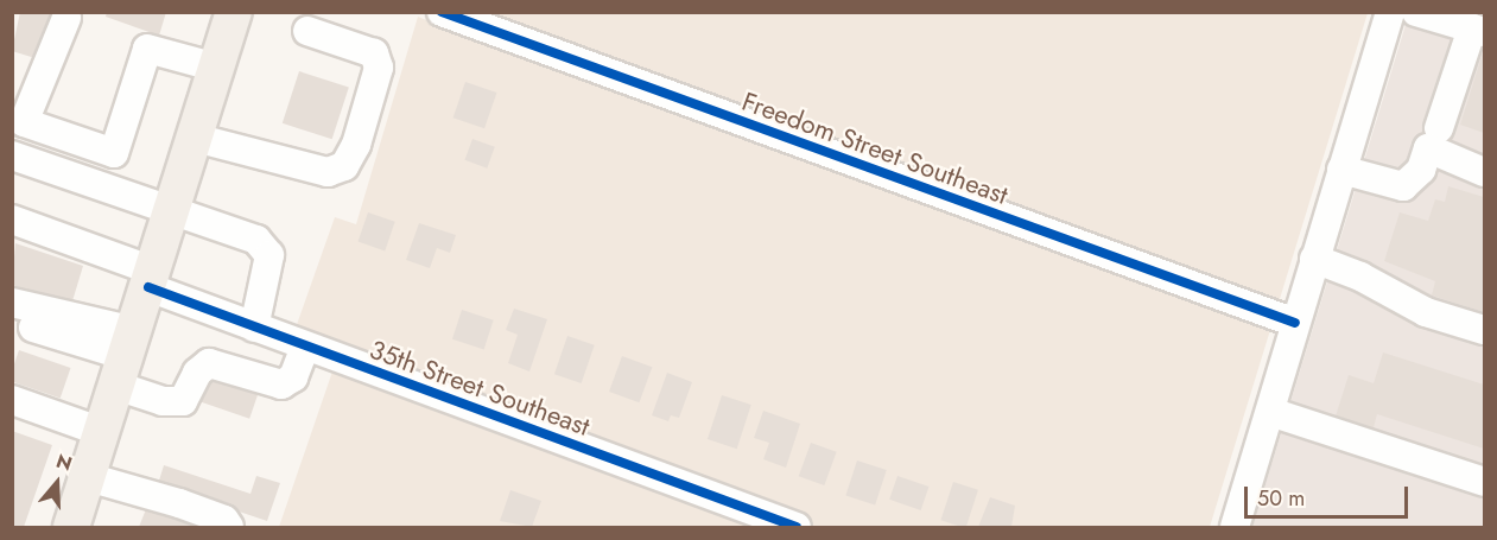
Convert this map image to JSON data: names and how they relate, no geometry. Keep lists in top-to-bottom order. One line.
{"streets":{"street":["Freedom Street Southeast","35th Street Southeast"]},"scale_bar":"50 m","north":"top"}
